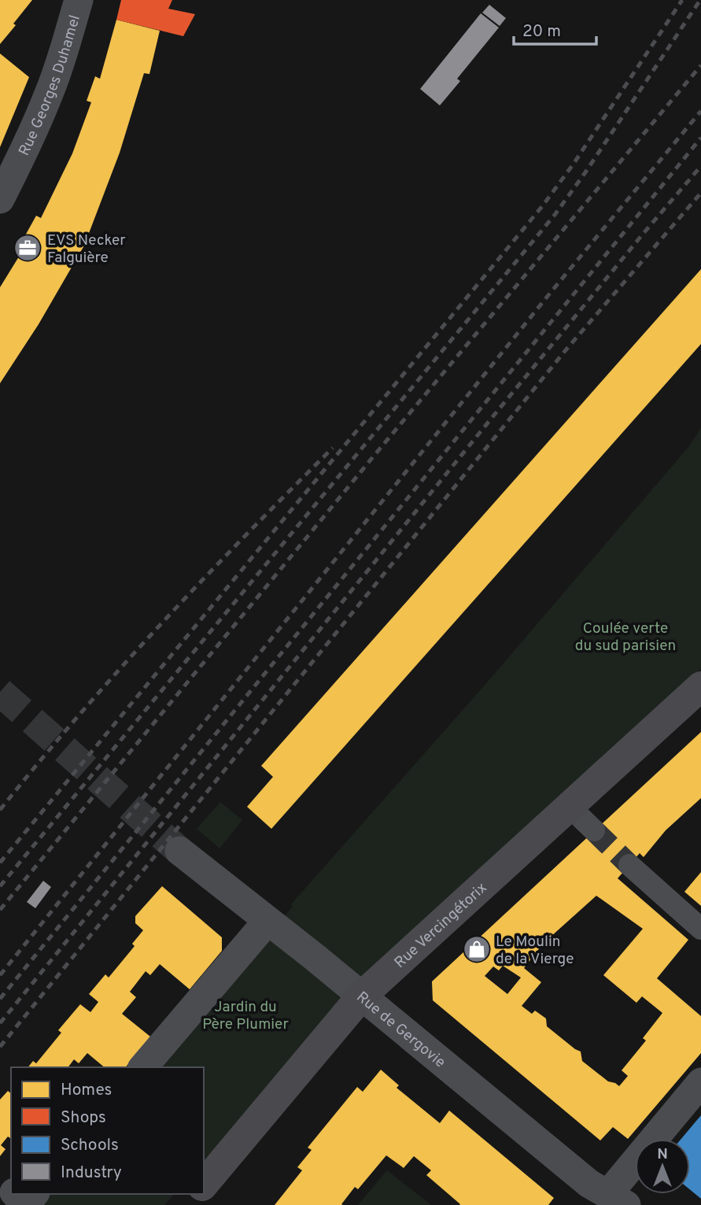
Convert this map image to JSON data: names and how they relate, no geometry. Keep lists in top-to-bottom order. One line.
{"streets":{"main road":["Rue Vercingétorix"],"street":["Rue Georges Duhamel","Rue de Gergovie"]},"crossings":[["Rue Vercingétorix","Rue de Gergovie"]],"parks":["Coulée verte du sud parisien","Jardin du Père Plumier"],"places":{"office":["EVS Necker Falguière"],"shop":["Le Moulin de la Vierge"]},"legend":["Homes","Shops","Schools","Industry"],"scale_bar":"20 m","north":"top"}
